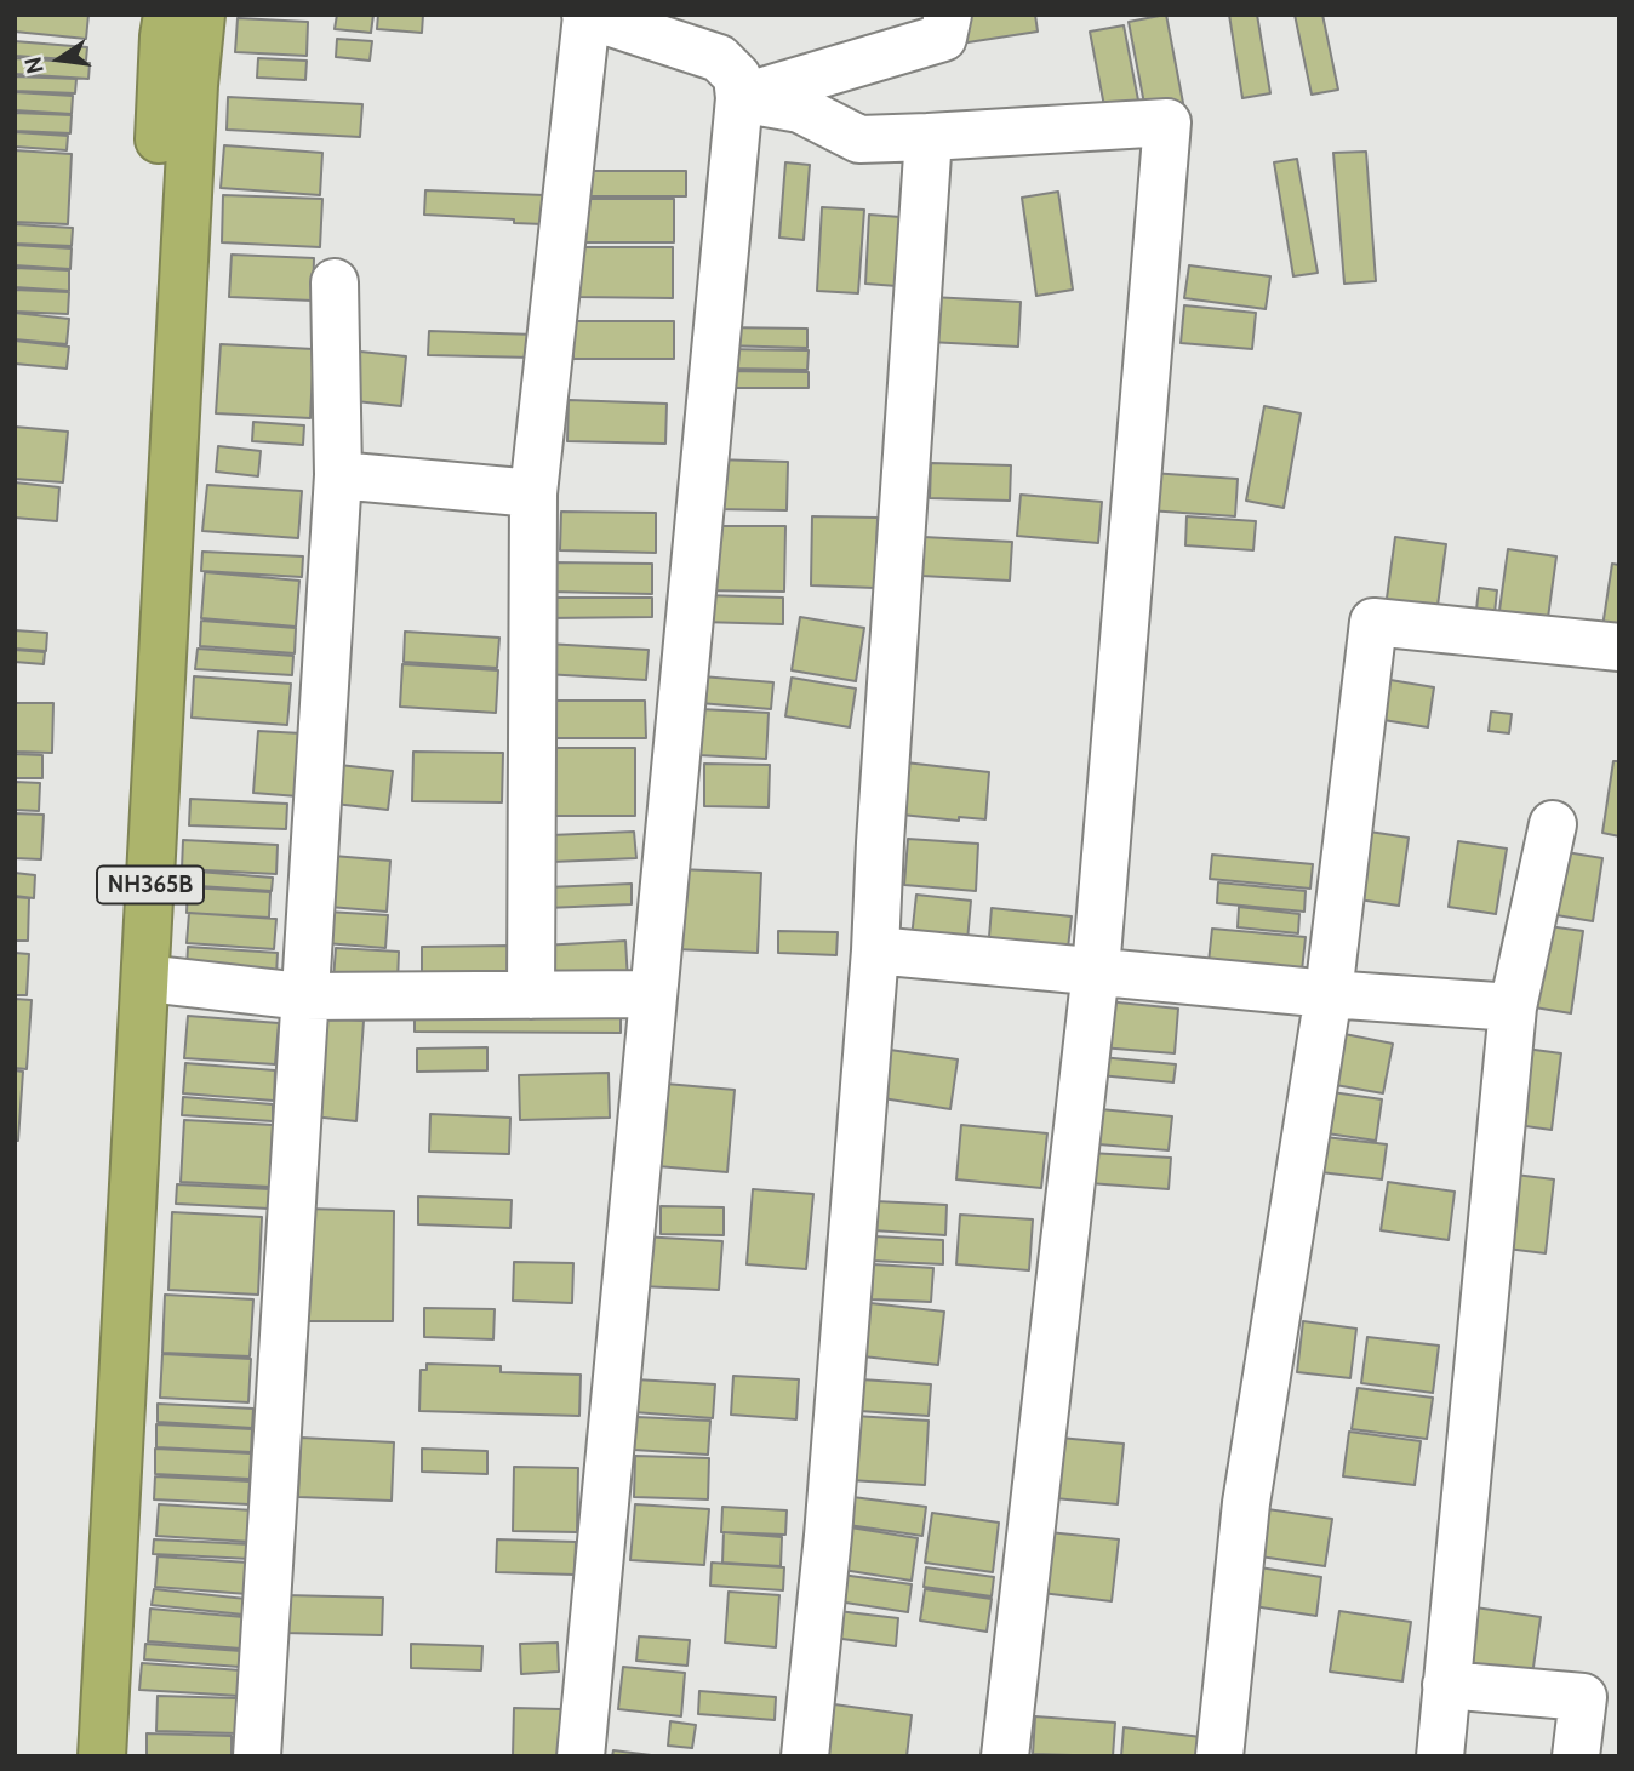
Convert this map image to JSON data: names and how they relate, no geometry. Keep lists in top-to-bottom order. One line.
{"streets":{"highway":["NH365B"]},"north":"left"}
